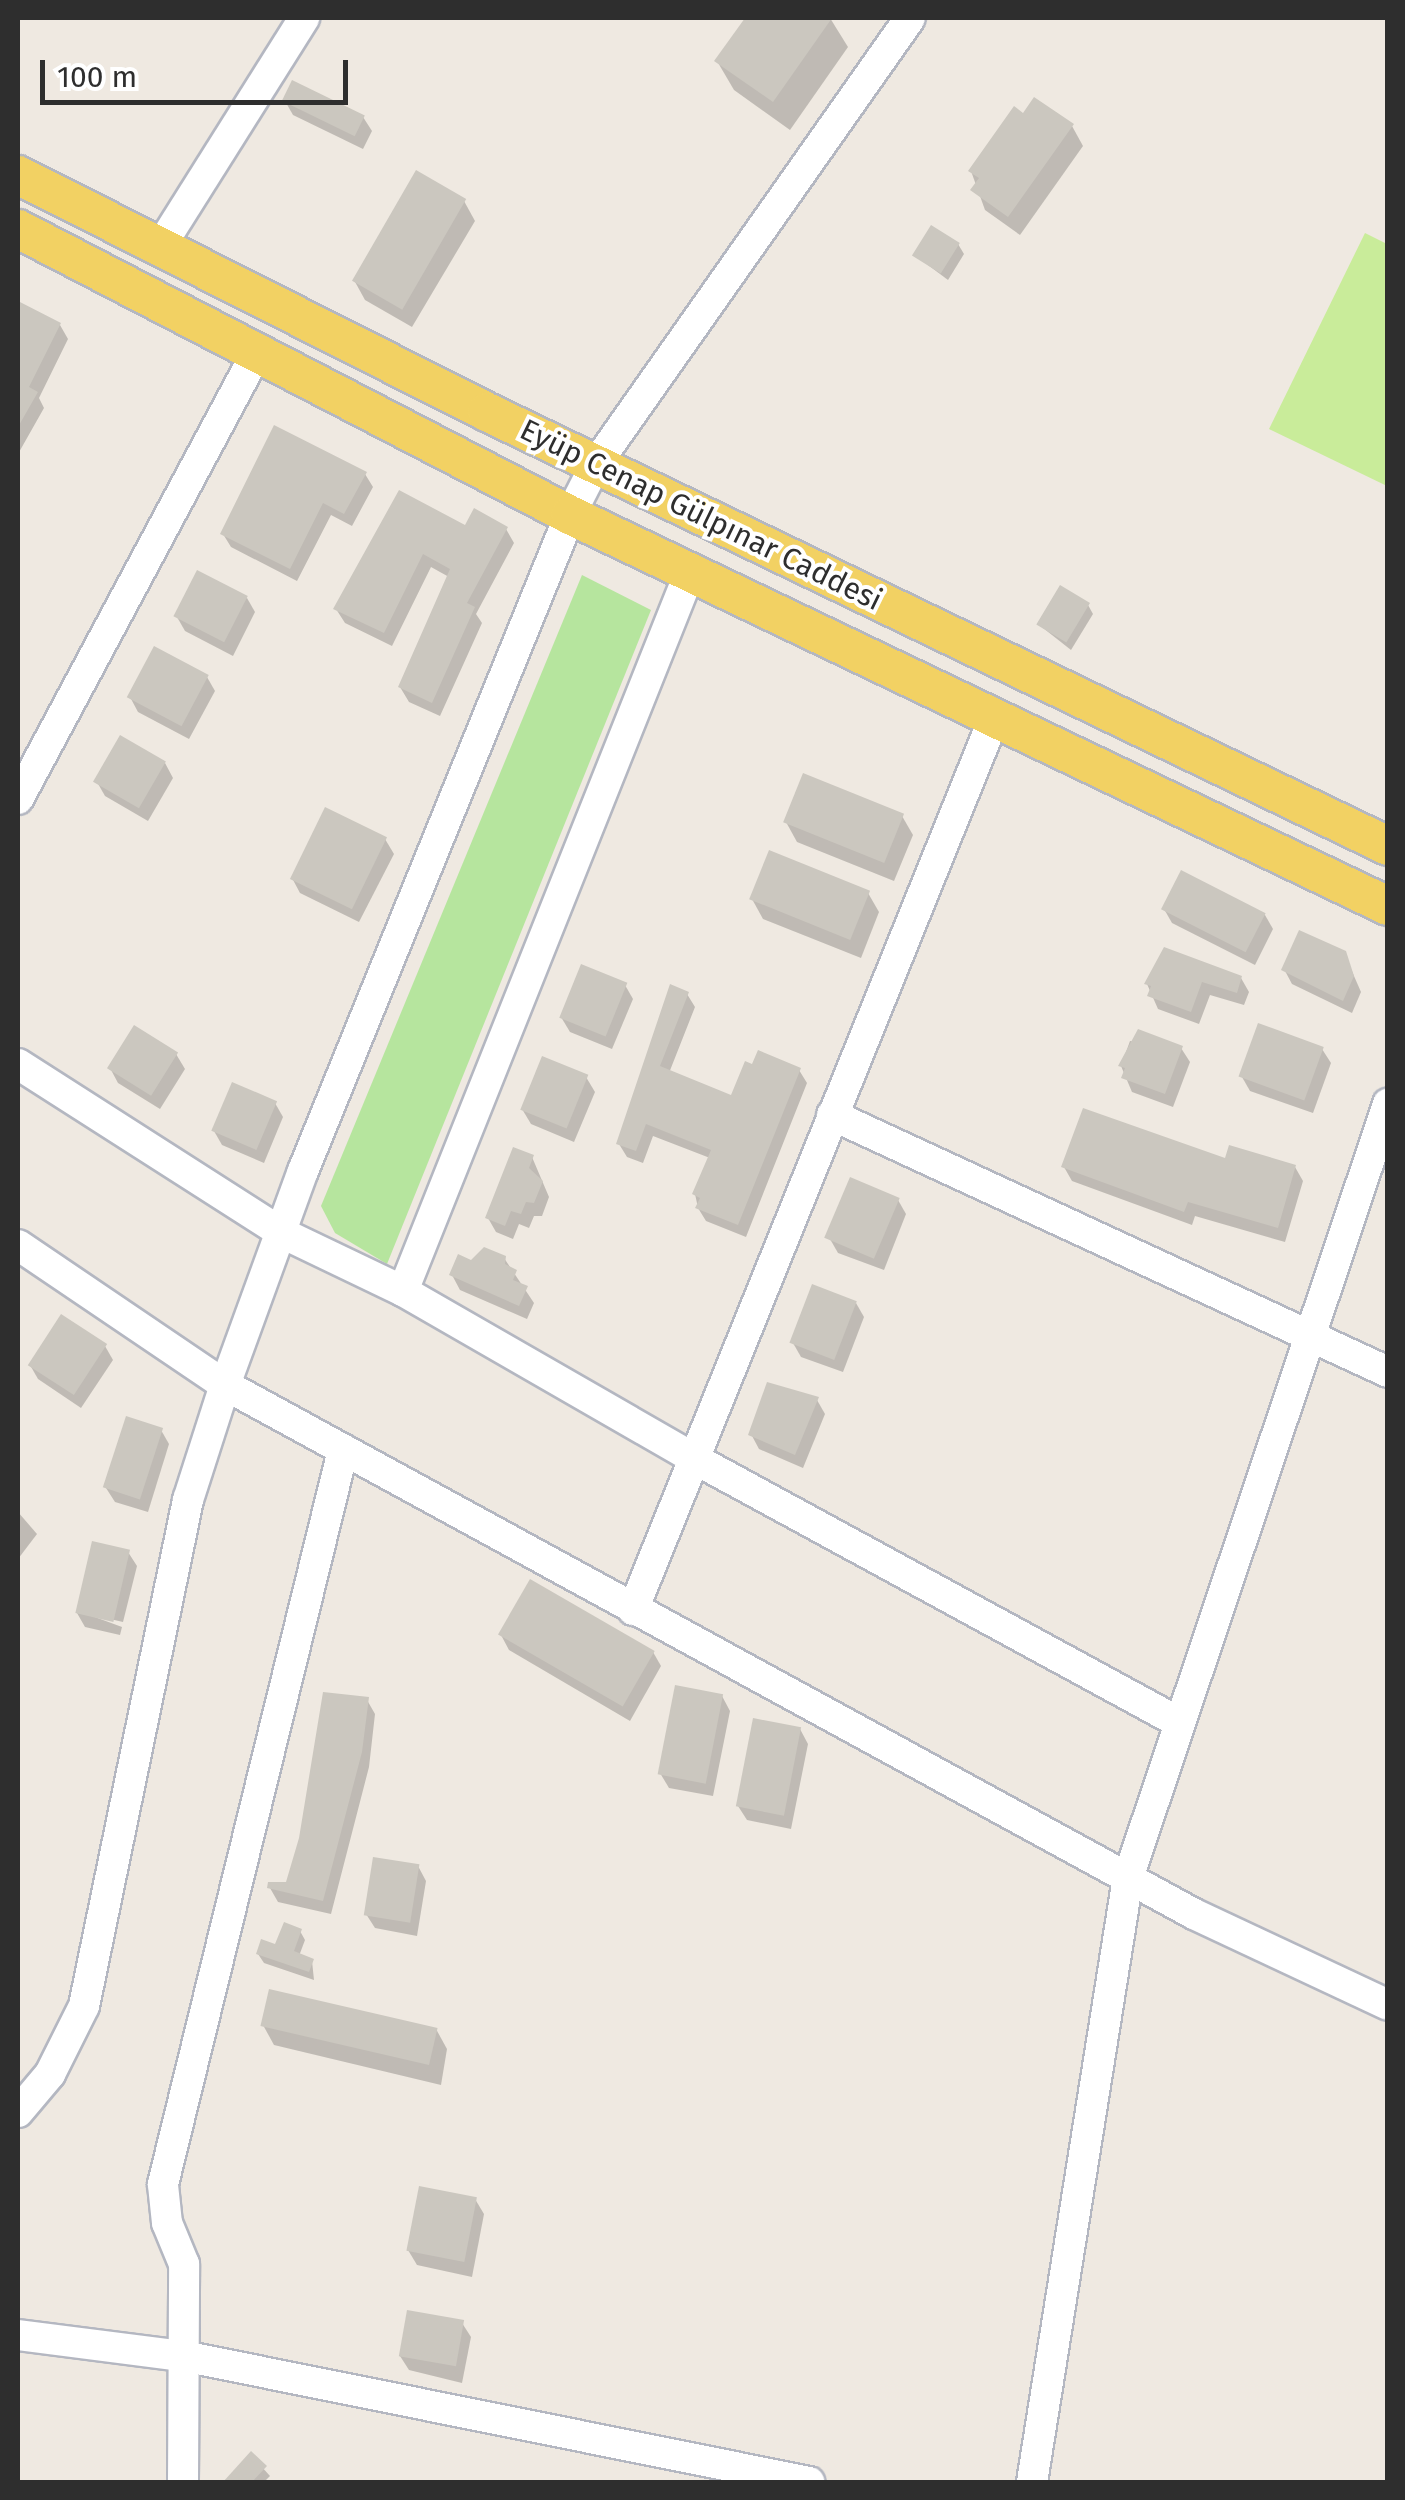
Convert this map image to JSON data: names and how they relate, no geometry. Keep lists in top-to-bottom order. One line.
{"streets":{"main road":["Eyüp Cenap Gülpınar Caddesi"]},"scale_bar":"100 m"}
